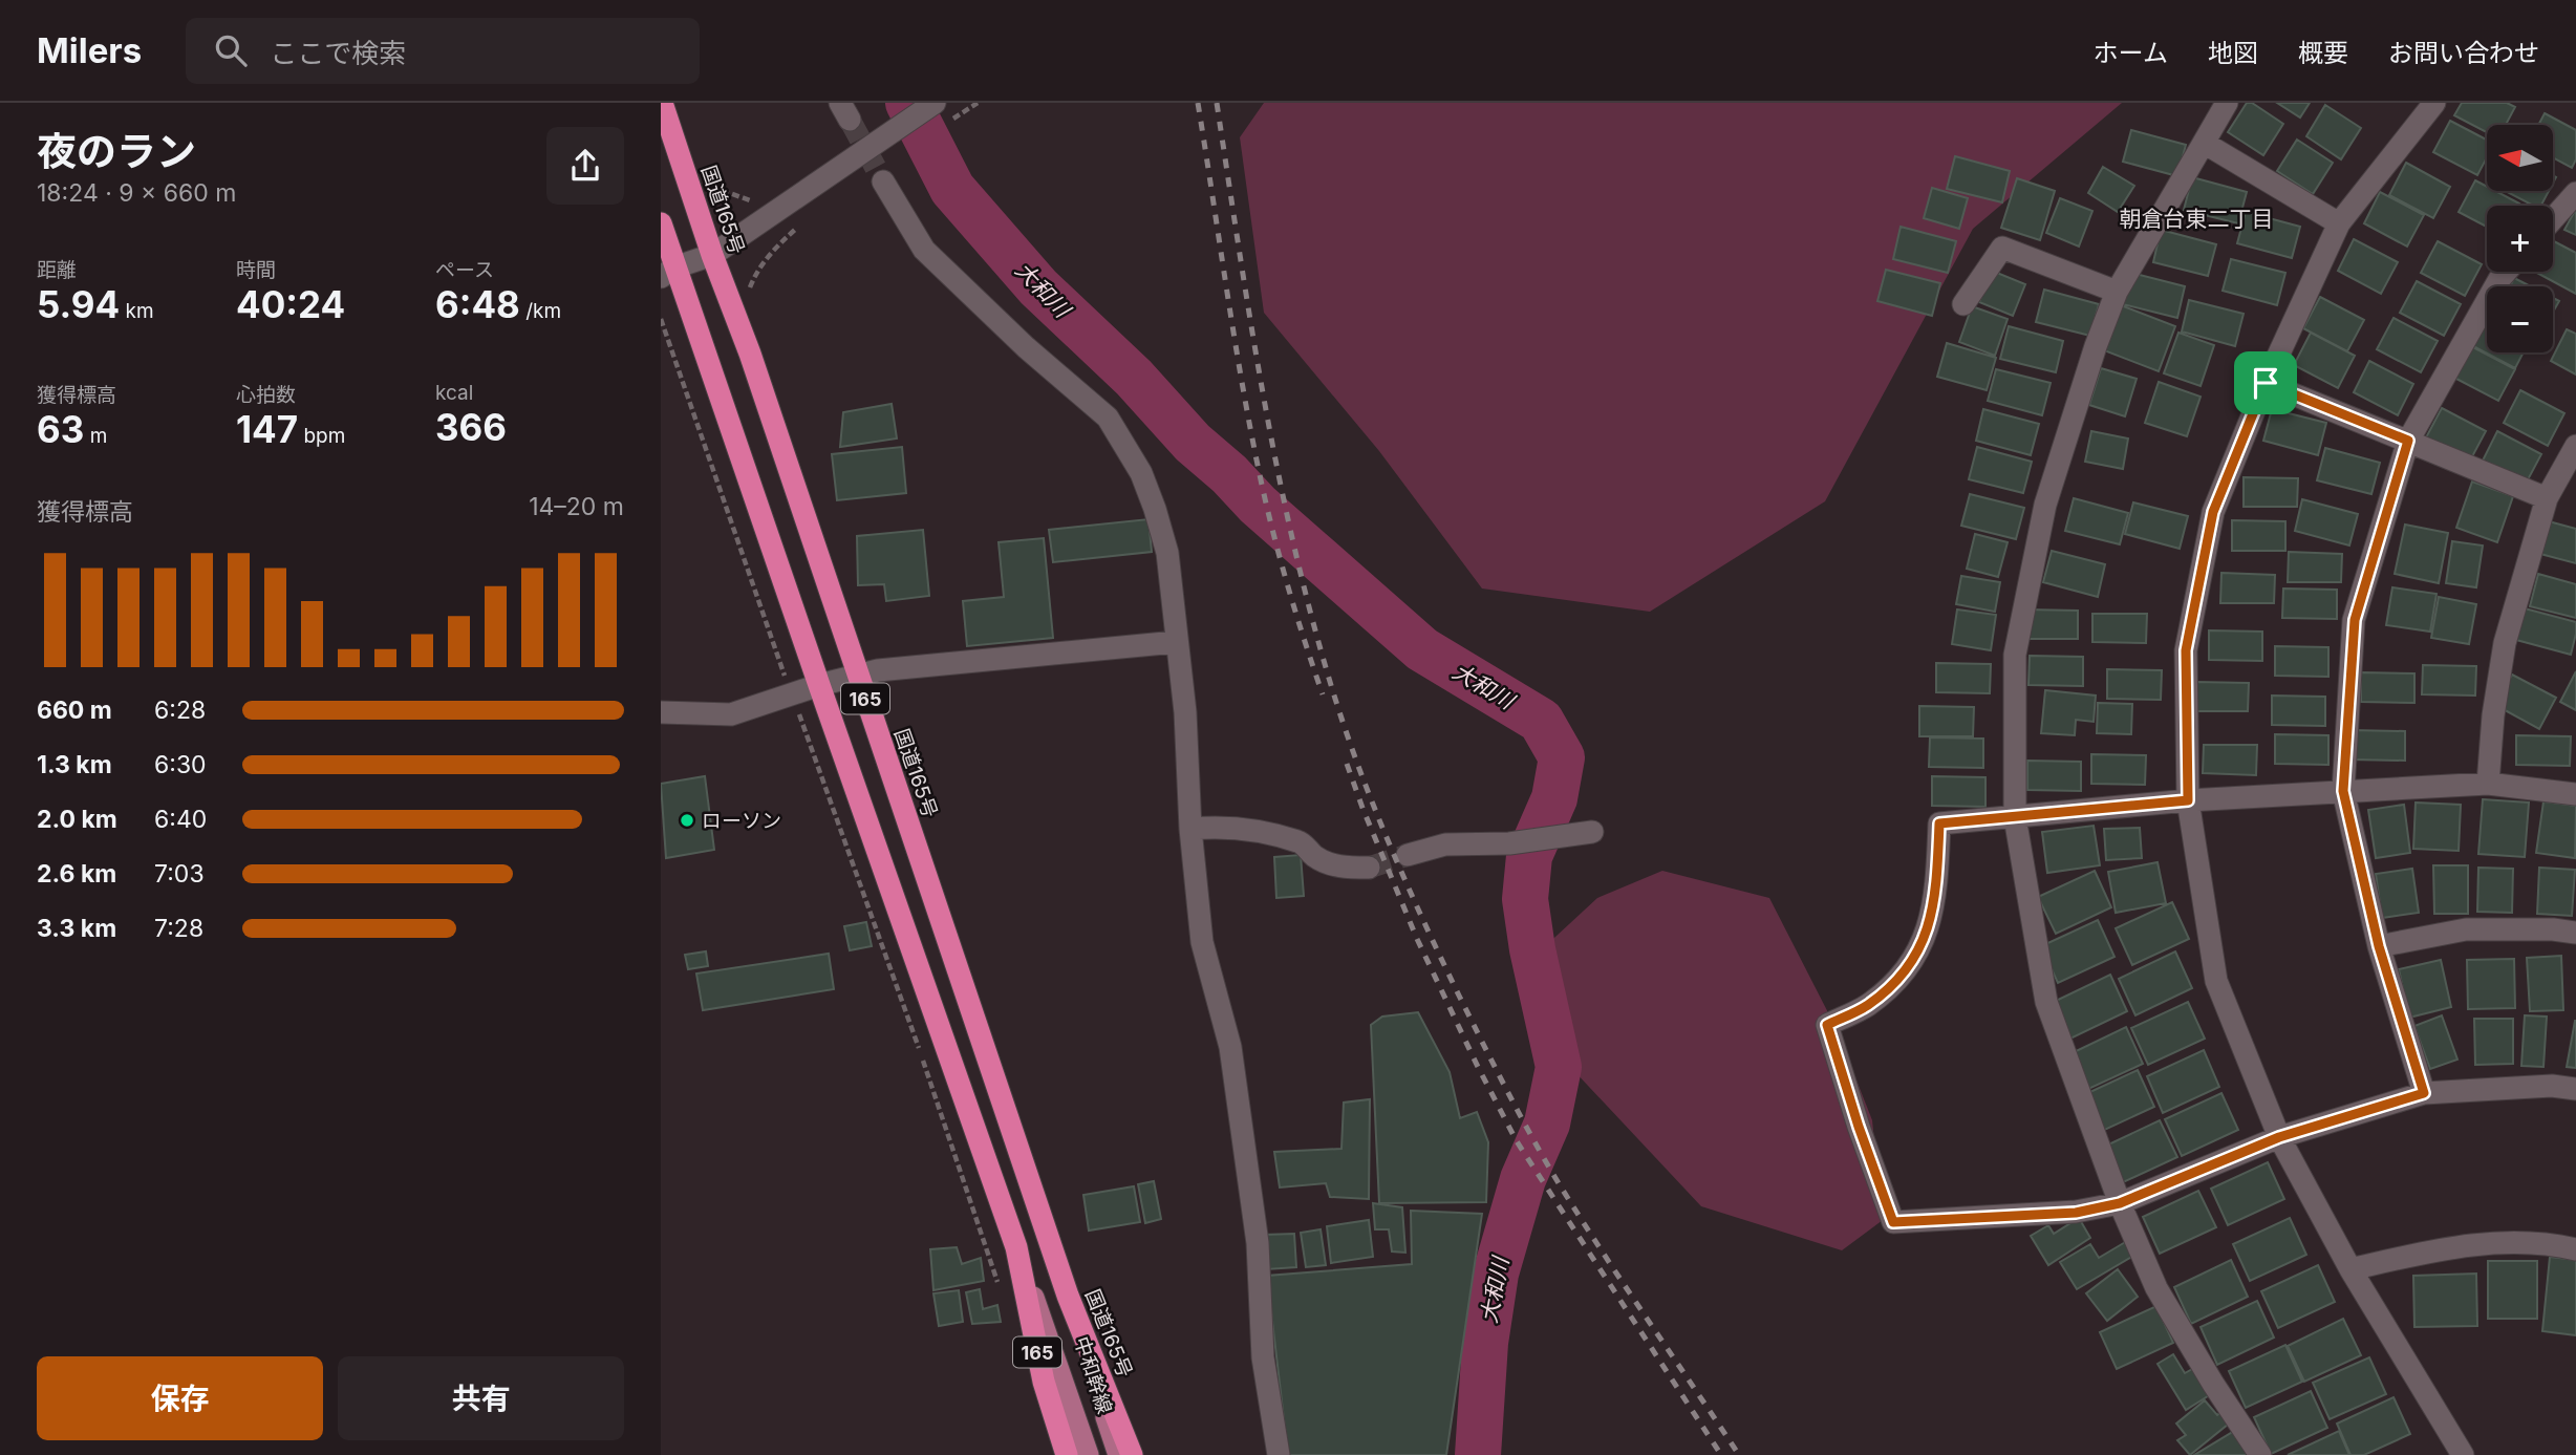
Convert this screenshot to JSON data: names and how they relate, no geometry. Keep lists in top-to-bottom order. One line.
{"streets":{"highway":["国道165号","165"],"main road":["中和幹線"]},"crossings":[["国道165号","中和幹線"],["165","中和幹線"]],"districts":["朝倉台東二丁目"],"water":["大和川"],"places":["ローソン"],"north":"left","page":{"header":"Milers","search":"ここで検索","nav":["ホーム","地図","概要","お問い合わせ"],"heading":["夜のラン","18:24 · 9 × 660 m"],"map_buttons":["+","−"],"stats":[["距離","5.94 km"],["時間","40:24"],["ペース","6:48 /km"],["獲得標高","63 m"],["心拍数","147 bpm"],["kcal","366"]],"chart":["獲得標高","14–20 m"],"list":[{"name":"660 m","note":"6:28"},{"name":"1.3 km","note":"6:30"},{"name":"2.0 km","note":"6:40"},{"name":"2.6 km","note":"7:03"},{"name":"3.3 km","note":"7:28"}],"buttons":["保存","共有"]}}
